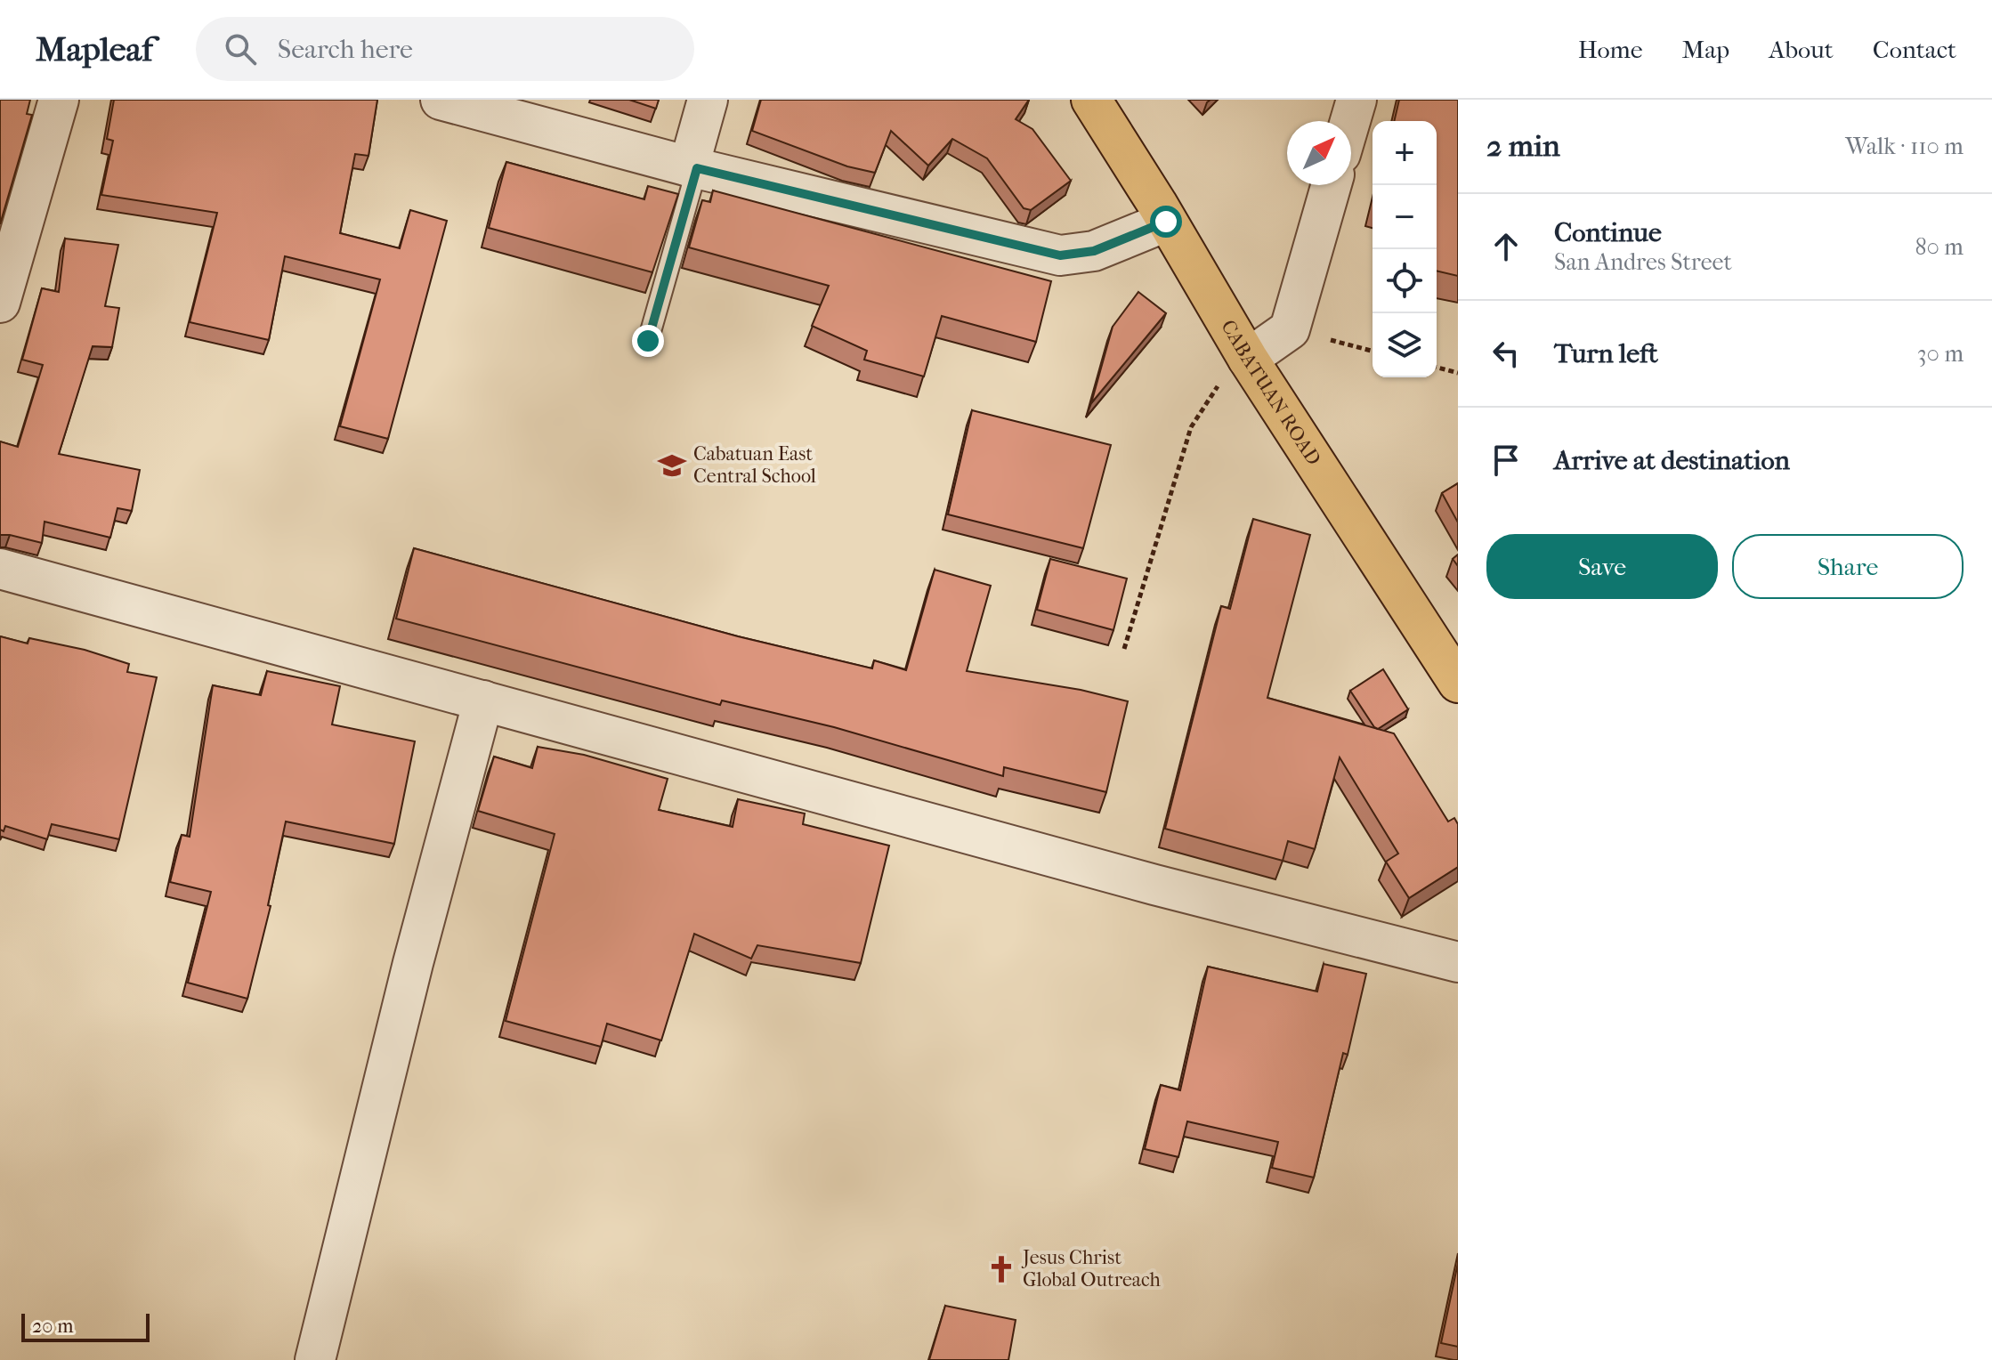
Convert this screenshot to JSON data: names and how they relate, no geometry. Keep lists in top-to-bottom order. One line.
{"streets":{"highway":["CABATUAN ROAD"]},"places":{"school or university":["Cabatuan East Central School"],"church":["Jesus Christ Global Outreach"]},"scale_bar":"20 m","north":"top right","page":{"header":"Mapleaf","search":"Search here","nav":["Home","Map","About","Contact"],"heading":["2 min","Walk · 110 m"],"map_buttons":["+","−"],"list":[["Continue","San Andres Street","80 m"],["Turn left","30 m"],"Arrive at destination"],"buttons":["Save","Share"],"scale":"20 m"}}
